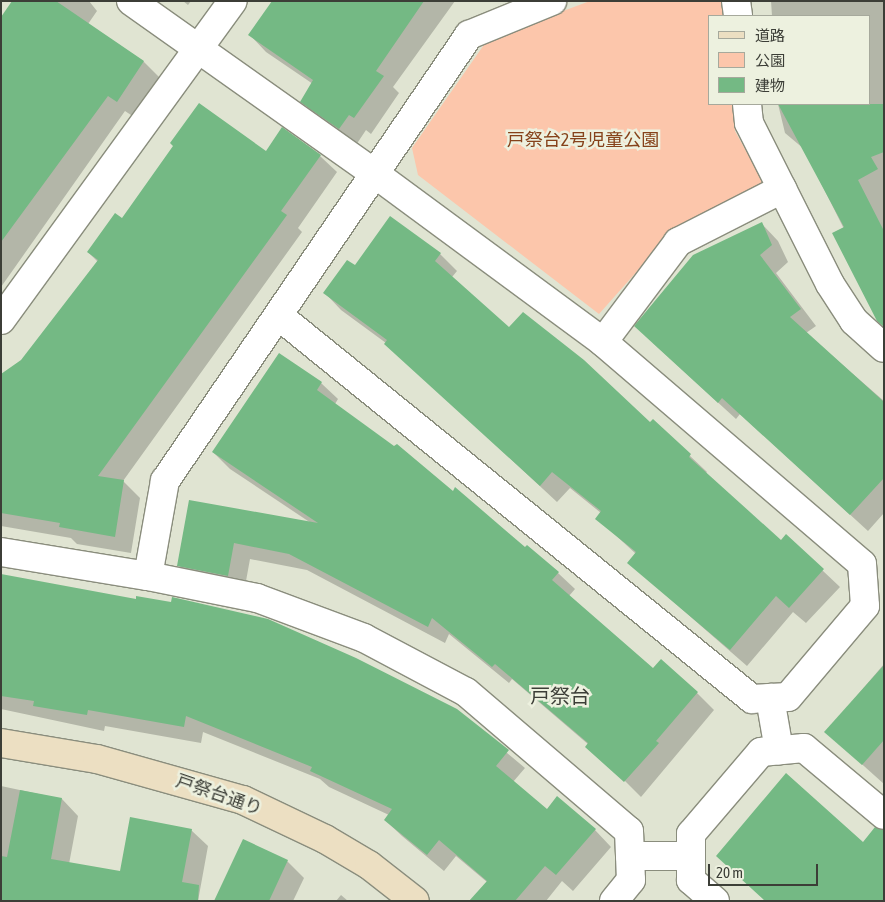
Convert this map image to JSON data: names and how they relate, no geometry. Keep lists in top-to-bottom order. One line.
{"streets":{"street":["戸祭台通り"]},"districts":["戸祭台"],"parks":["戸祭台2号児童公園"],"legend":["道路","公園","建物"],"scale_bar":"20 m"}
